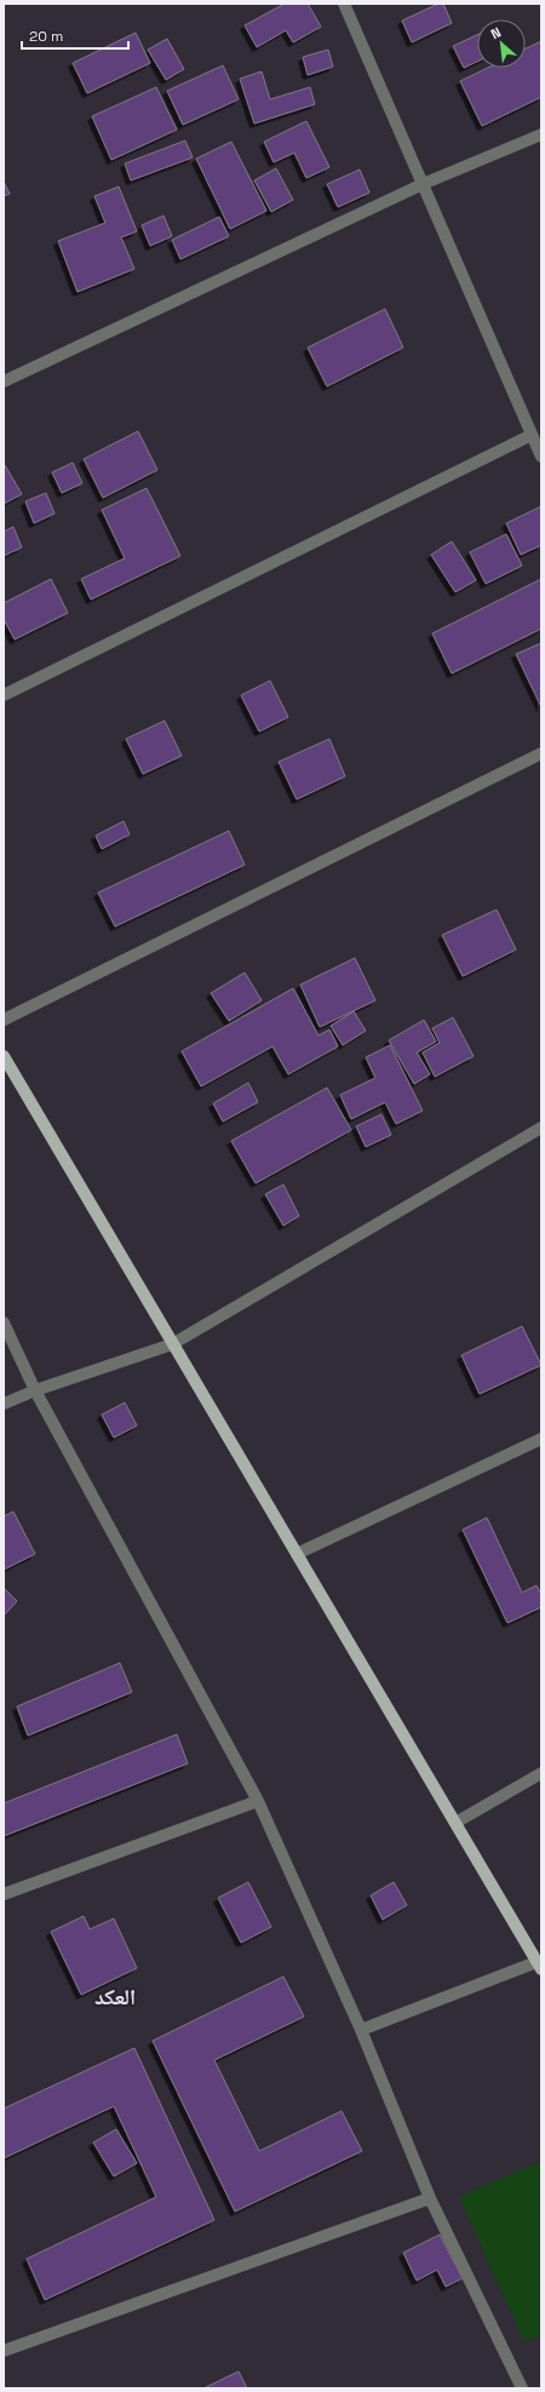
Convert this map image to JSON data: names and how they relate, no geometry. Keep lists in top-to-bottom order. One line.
{"districts":["العكد"],"scale_bar":"20 m","north":"top left"}
